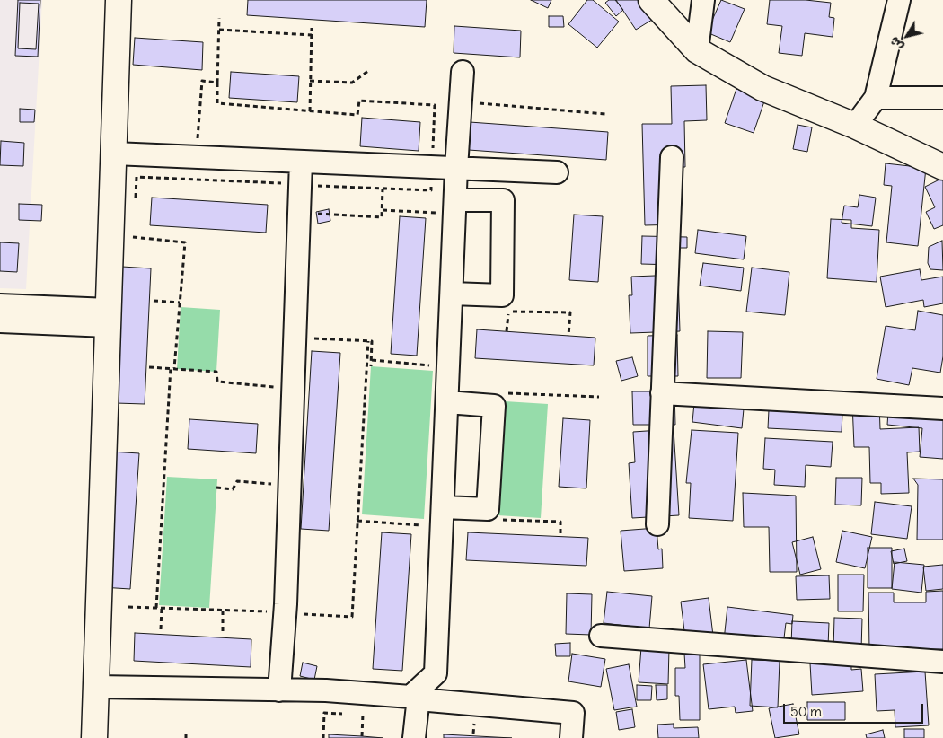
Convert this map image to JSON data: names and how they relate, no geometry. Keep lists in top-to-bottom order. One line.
{"scale_bar":"50 m","north":"bottom left"}
